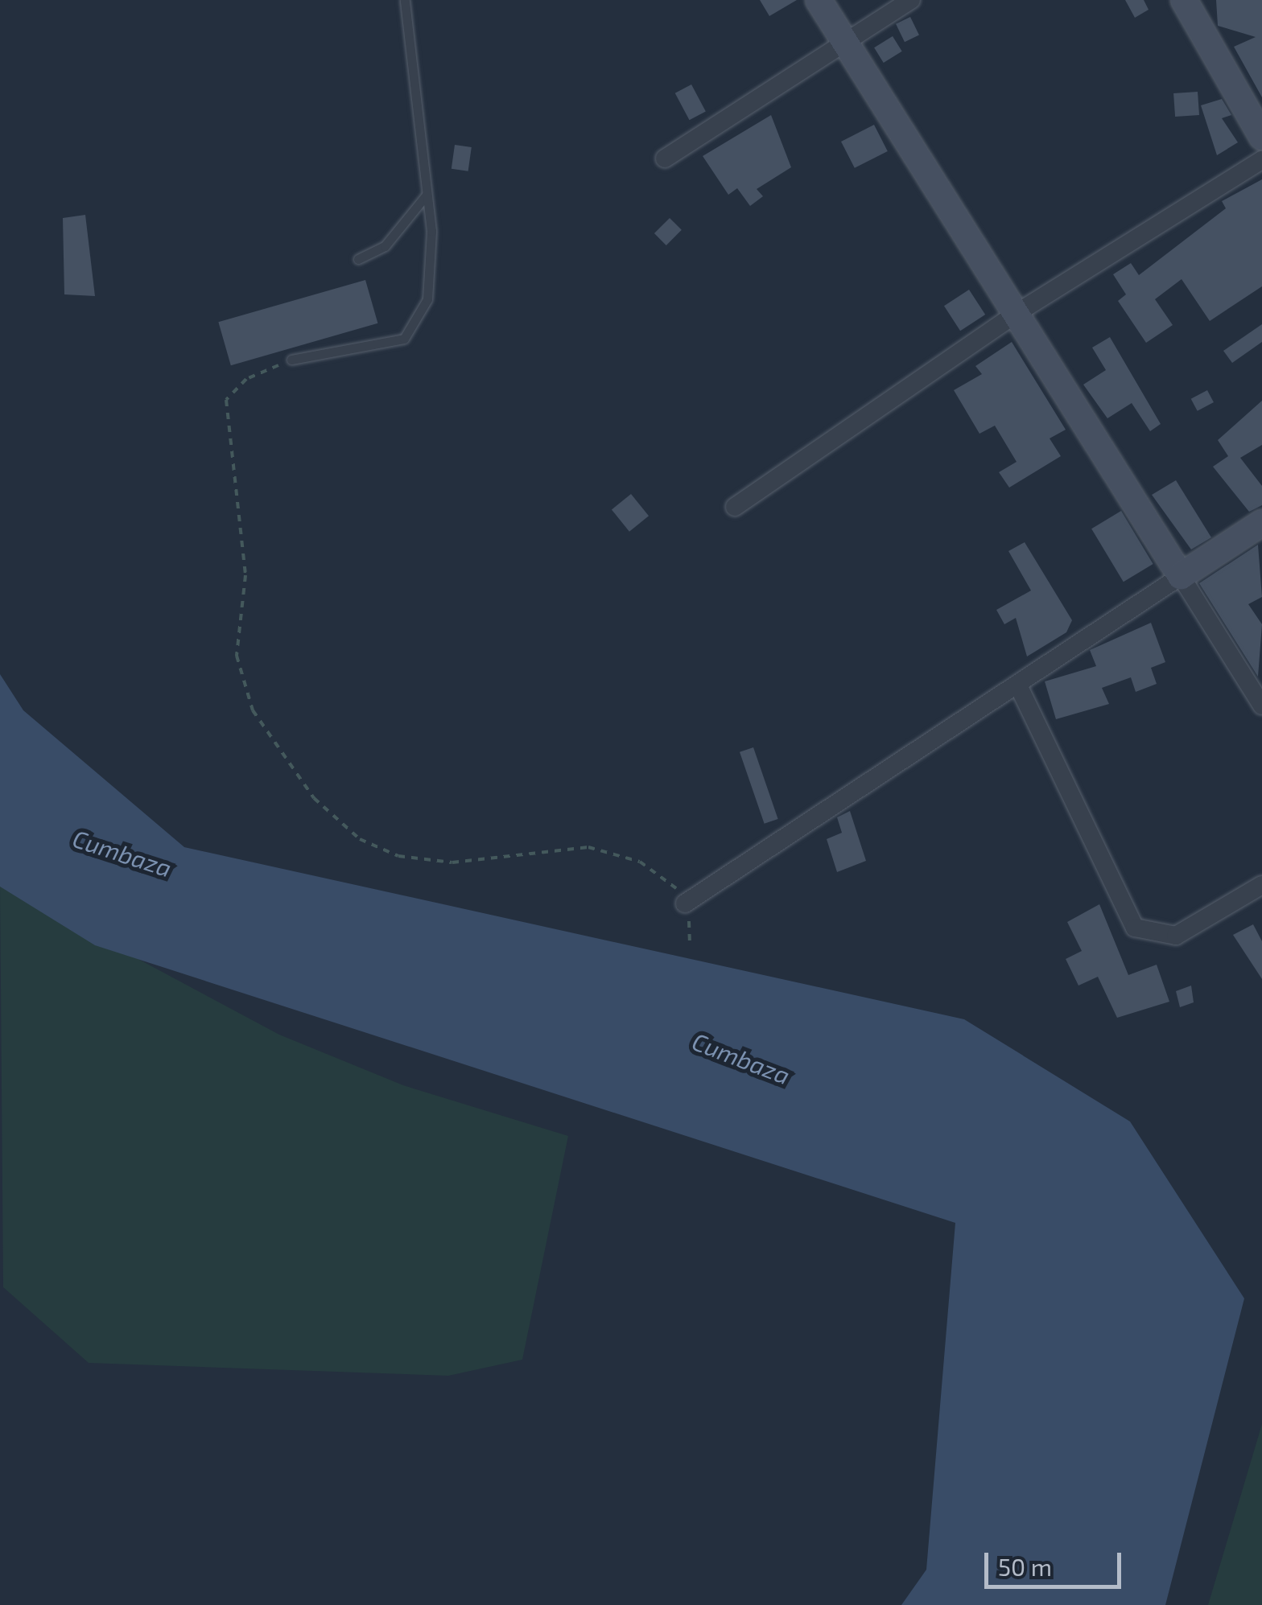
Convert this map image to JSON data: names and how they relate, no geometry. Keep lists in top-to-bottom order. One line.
{"water":["Cumbaza"],"scale_bar":"50 m"}
